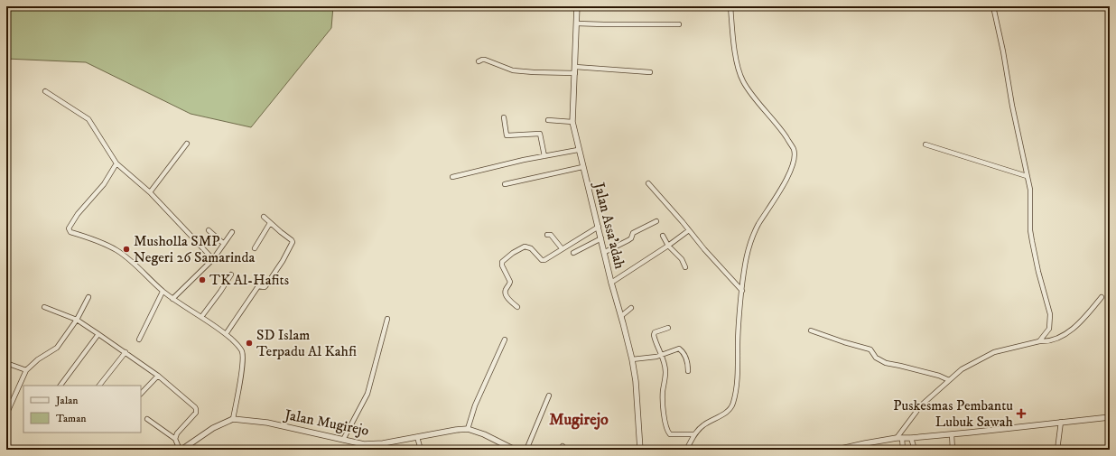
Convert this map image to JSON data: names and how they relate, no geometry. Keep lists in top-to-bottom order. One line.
{"streets":{"street":["Jalan Assa'adah","Jalan Mugirejo"]},"districts":["Mugirejo"],"places":{"other":["Musholla SMP Negeri 26 Samarinda","TK Al-Hafits","SD Islam Terpadu Al Kahfi"],"health":["Puskesmas Pembantu Lubuk Sawah"]},"legend":["Jalan","Taman"]}
